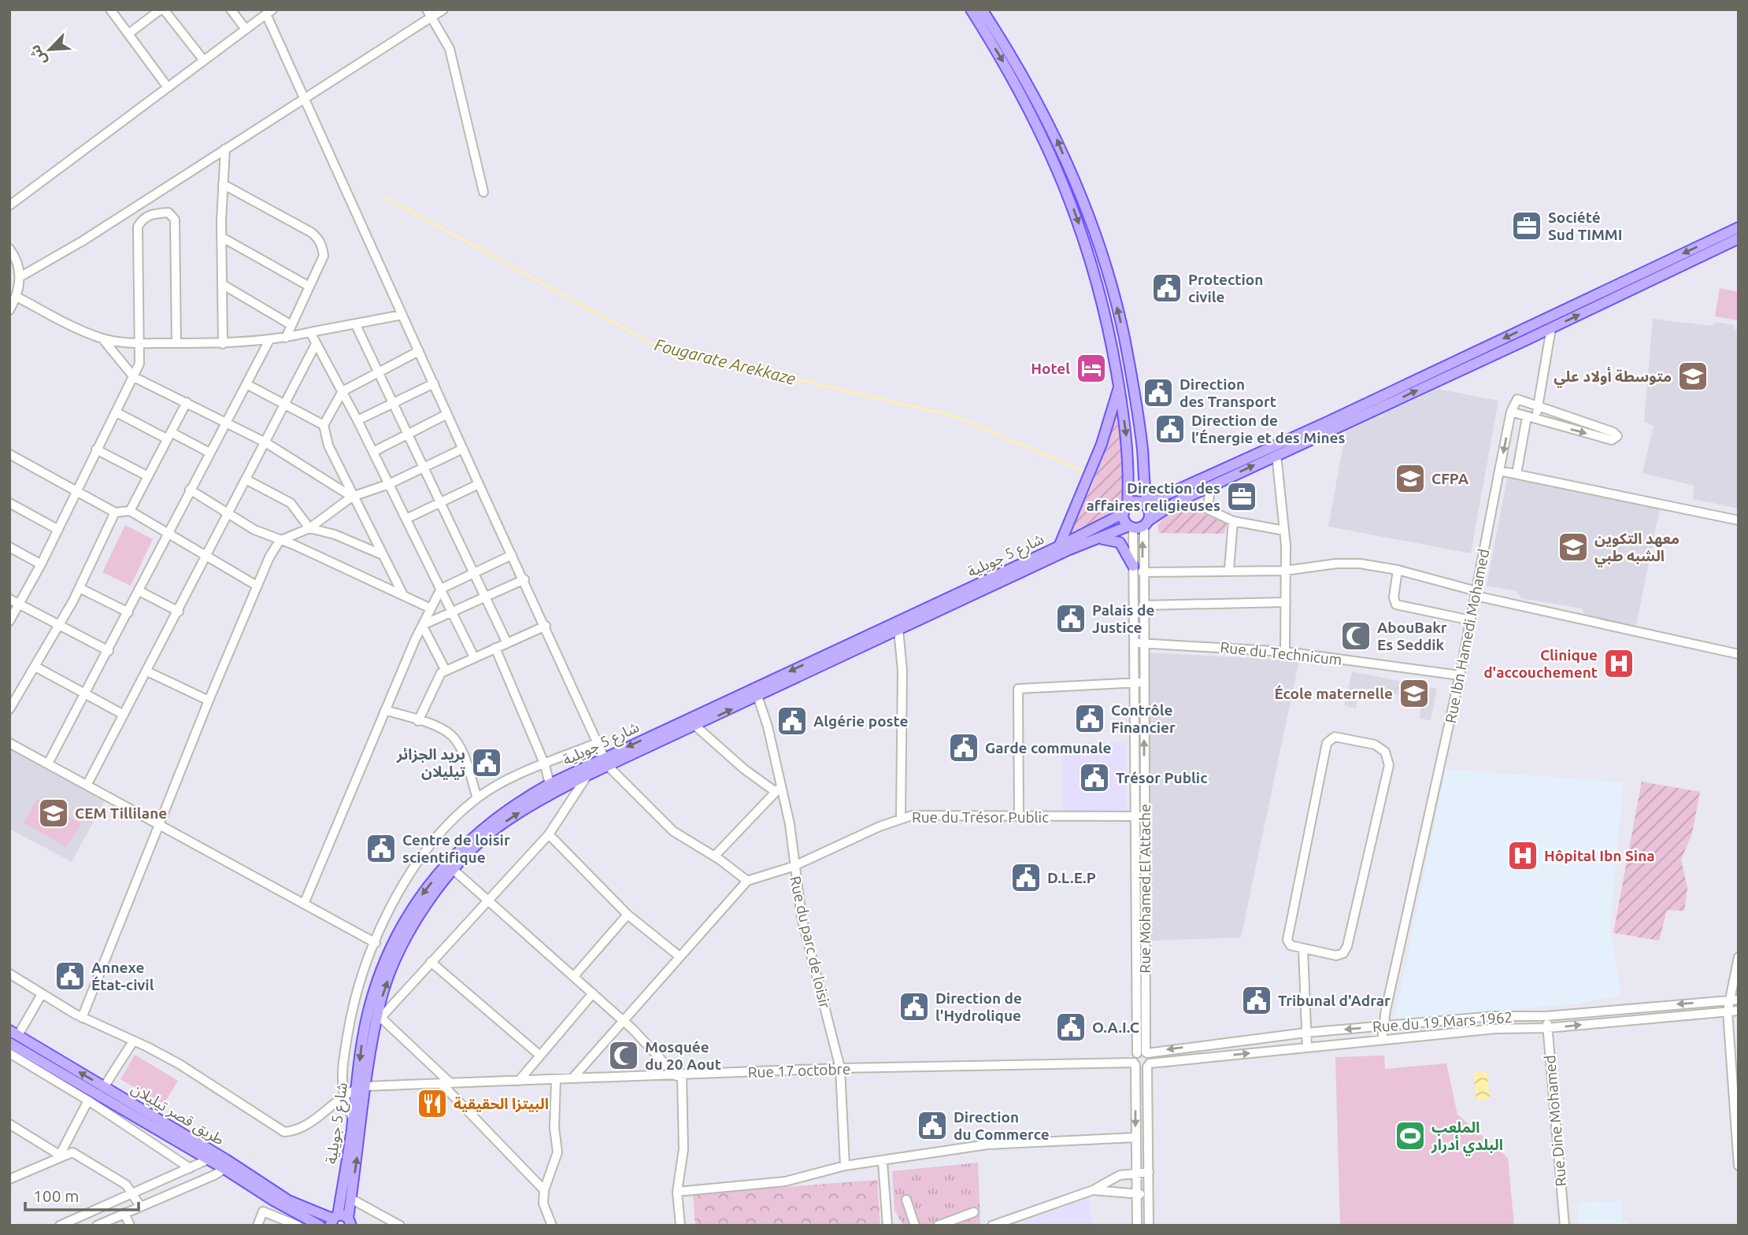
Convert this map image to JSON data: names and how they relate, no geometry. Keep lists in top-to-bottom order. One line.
{"streets":{"main road":["شارع 5 جويلية","طريق قصر تيليلان"],"street":["Rue Ibn Hamedi Mohamed","Rue du Technicum","Rue du Trésor Public","Rue Mohamed El Attache","Rue du parc de loisir","Rue du 19 Mars 1962","Rue 17 octobre","Rue Dine Mohamed"]},"crossings":[["شارع 5 جويلية","Rue Mohamed El Attache"],["شارع 5 جويلية","Rue du parc de loisir"],["شارع 5 جويلية","Rue 17 octobre"],["شارع 5 جويلية","طريق قصر تيليلان"],["Rue Ibn Hamedi Mohamed","Rue du Technicum"],["Rue Ibn Hamedi Mohamed","Rue du 19 Mars 1962"],["Rue du Technicum","Rue Mohamed El Attache"],["Rue du Trésor Public","Rue Mohamed El Attache"],["Rue du Trésor Public","Rue du parc de loisir"],["Rue Mohamed El Attache","Rue du 19 Mars 1962"],["Rue Mohamed El Attache","Rue 17 octobre"],["Rue du parc de loisir","Rue 17 octobre"],["Rue du 19 Mars 1962","Rue 17 octobre"],["Rue du 19 Mars 1962","Rue Dine Mohamed"]],"water":["Fougarate Arekkaze"],"places":{"office":["Société Sud TIMMI","Direction des affaires religieuses"],"public building":["Protection civile","Direction des Transport","Direction de l’Énergie et des Mines","Palais de Justice","Contrôle Financier","Algérie poste","Garde communale","بريد الجزائر تيليلان","Trésor Public","Centre de loisir scientifique","D.L.E.P","Annexe État-civil","Tribunal d'Adrar","Direction de l'Hydrolique","O.A.I.C","Direction du Commerce"],"hotel":["Hotel"],"school or university":["متوسطة أولاد علي","CFPA","معهد التكوين الشبه طبي","École maternelle","CEM Tillilane"],"mosque":["AbouBakr Es Seddik","Mosquée du 20 Aout"],"hospital":["Clinique d'accouchement","Hôpital Ibn Sina"],"restaurant":["البيتزا الحقيقية"],"sports":["الملعب البلدي أدرار"]},"scale_bar":"100 m","north":"bottom left"}
